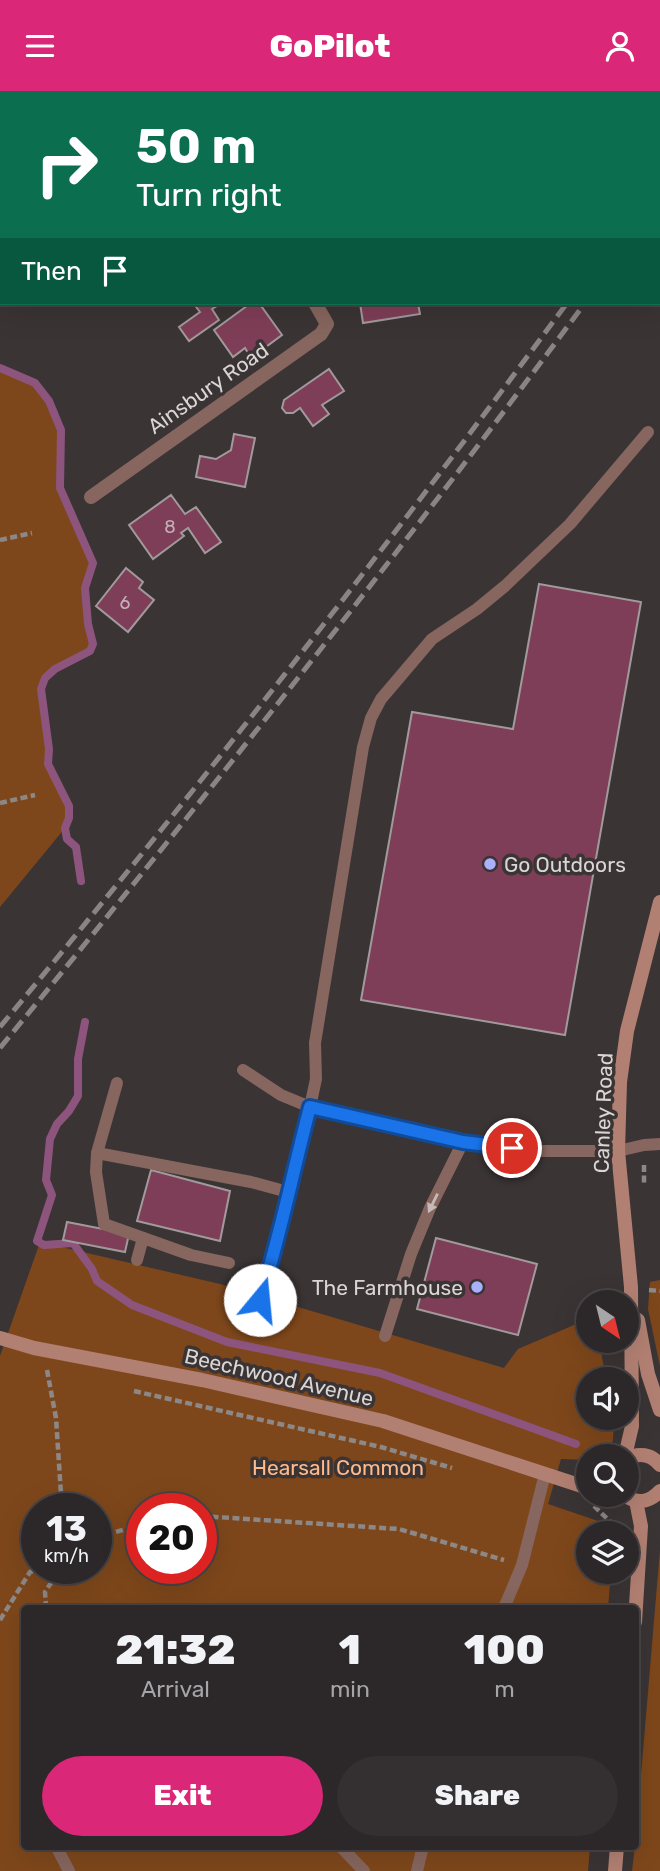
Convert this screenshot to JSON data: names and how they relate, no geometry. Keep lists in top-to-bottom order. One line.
{"streets":{"street":["Ainsbury Road","Canley Road","Beechwood Avenue"]},"parks":["Hearsall Common"],"places":["Go Outdoors","The Farmhouse"],"house_numbers":["8","6"],"north":"bottom right","page":{"header":"GoPilot","turn":["50 m","Turn right"],"then":"Then","speed":"13 km/h","limit":"20","eta":["21:32","Arrival","1","min","100","m"],"buttons":["Exit","Share"]}}
